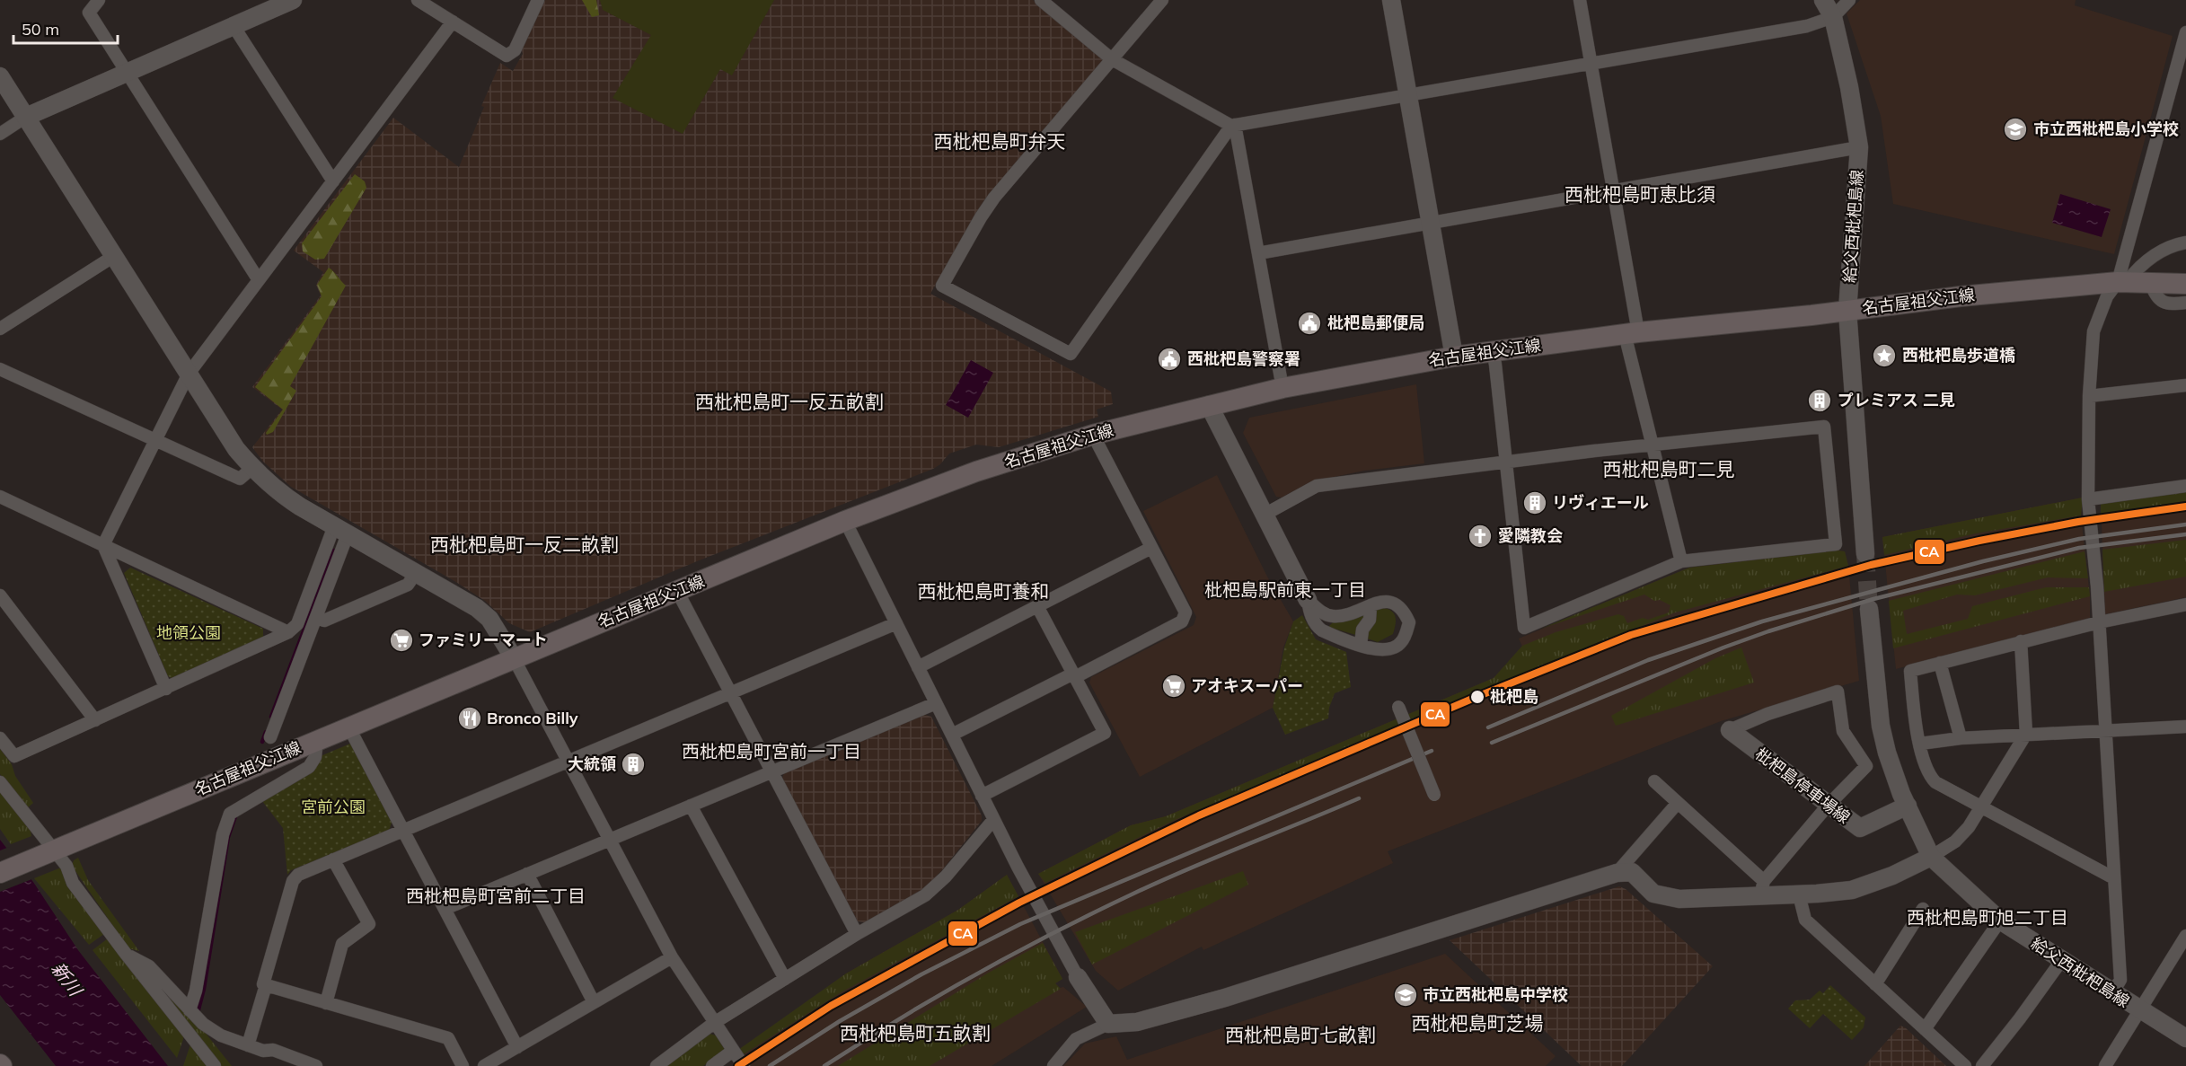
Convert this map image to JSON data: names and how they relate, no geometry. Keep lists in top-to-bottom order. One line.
{"streets":{"main road":["名古屋祖父江線"],"street":["給父西枇杷島線","枇杷島停車場線"]},"crossings":[["給父西枇杷島線","名古屋祖父江線"],["給父西枇杷島線","枇杷島停車場線"]],"districts":["西枇杷島町弁天","西枇杷島町恵比須","西枇杷島町一反五畝割","西枇杷島町二見","西枇杷島町一反二畝割","枇杷島駅前東一丁目","西枇杷島町養和","西枇杷島町宮前一丁目","西枇杷島町宮前二丁目","西枇杷島町旭二丁目","西枇杷島町芝場","西枇杷島町五畝割","西枇杷島町七畝割"],"water":["新川"],"parks":["地領公園","宮前公園"],"places":{"school or university":["市立西枇杷島小学校","市立西枇杷島中学校"],"public building":["枇杷島郵便局","西枇杷島警察署"],"place":["西枇杷島歩道橋"],"building":["プレミアス 二見","リヴィエール","大統領"],"church":["愛隣教会"],"supermarket":["ファミリーマート","アオキスーパー"],"other":["枇杷島"],"restaurant":["Bronco Billy"]},"lines":["transit line CA"],"scale_bar":"50 m"}
